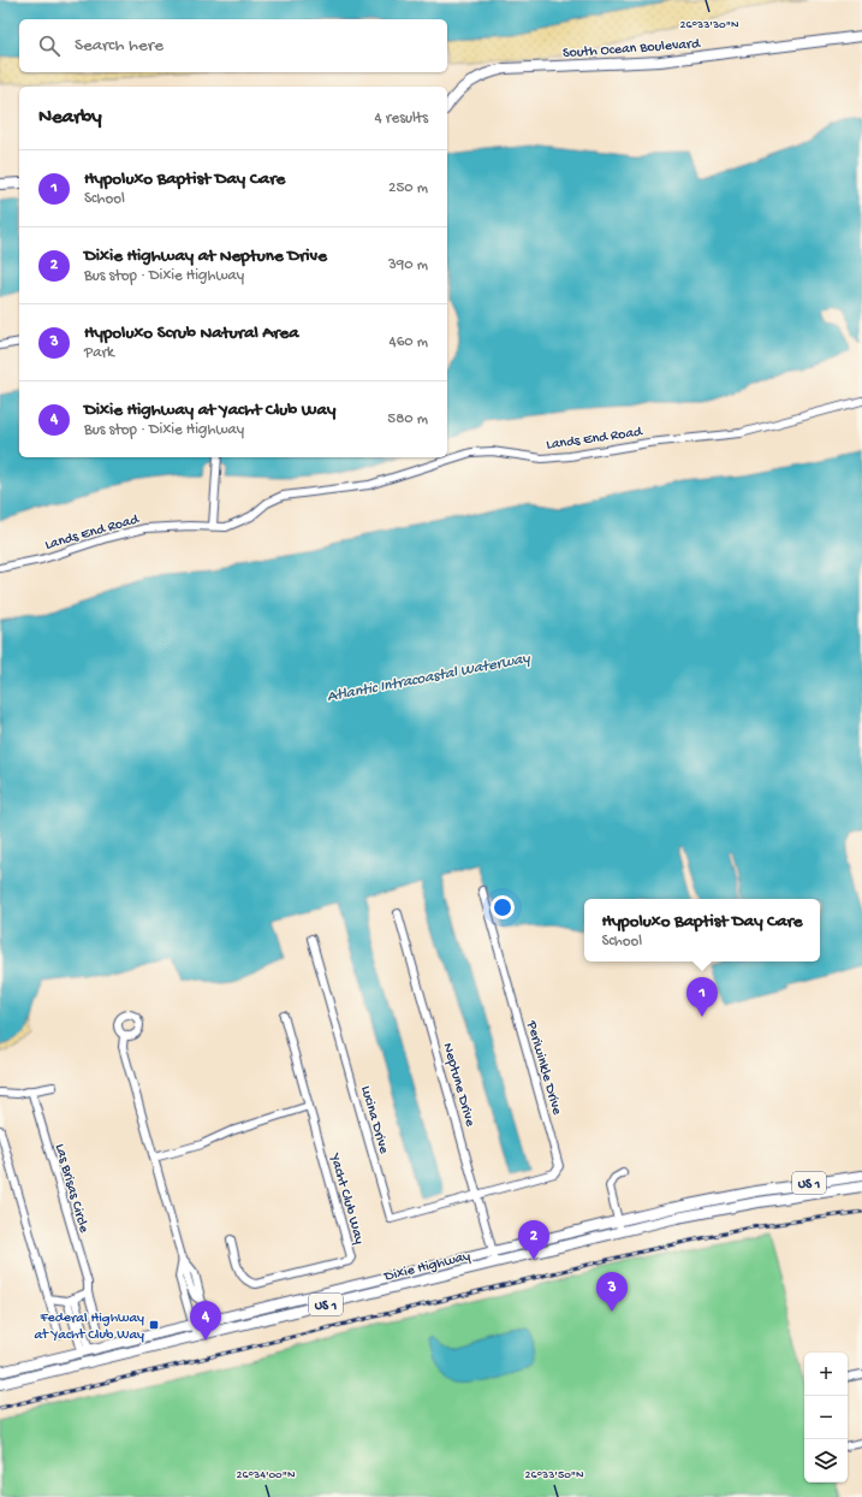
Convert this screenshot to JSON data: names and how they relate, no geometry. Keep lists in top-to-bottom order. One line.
{"streets":{"main road":["South Ocean Boulevard","US 1","Dixie Highway"],"street":["Lands End Road","Periwinkle Drive","Neptune Drive","Lucina Drive","Las Brisas Circle","Yacht Club Way"]},"crossings":[["Periwinkle Drive","Neptune Drive"],["Periwinkle Drive","Lucina Drive"],["Neptune Drive","Lucina Drive"],["Neptune Drive","Dixie Highway"]],"water":["Atlantic Intracoastal Waterway"],"places":{"transit":["Federal Highway at Yacht Club Way"]},"page":{"search":"Search here","heading":["Nearby","4 results"],"list":[{"mark":"1","name":"Hypoluxo Baptist Day Care","note":"School","value":"250 m"},{"mark":"2","name":"Dixie Highway at Neptune Drive","note":"Bus stop · Dixie Highway","value":"390 m"},{"mark":"3","name":"Hypoluxo Scrub Natural Area","note":"Park","value":"460 m"},{"mark":"4","name":"Dixie Highway at Yacht Club Way","note":"Bus stop · Dixie Highway","value":"580 m"}],"popup":["Hypoluxo Baptist Day Care","School"],"pins":["1","2","3","4"],"map_buttons":["+","−"]},"coordinates":["26°33'30\"N","26°34'00\"N","26°33'50\"N"]}
